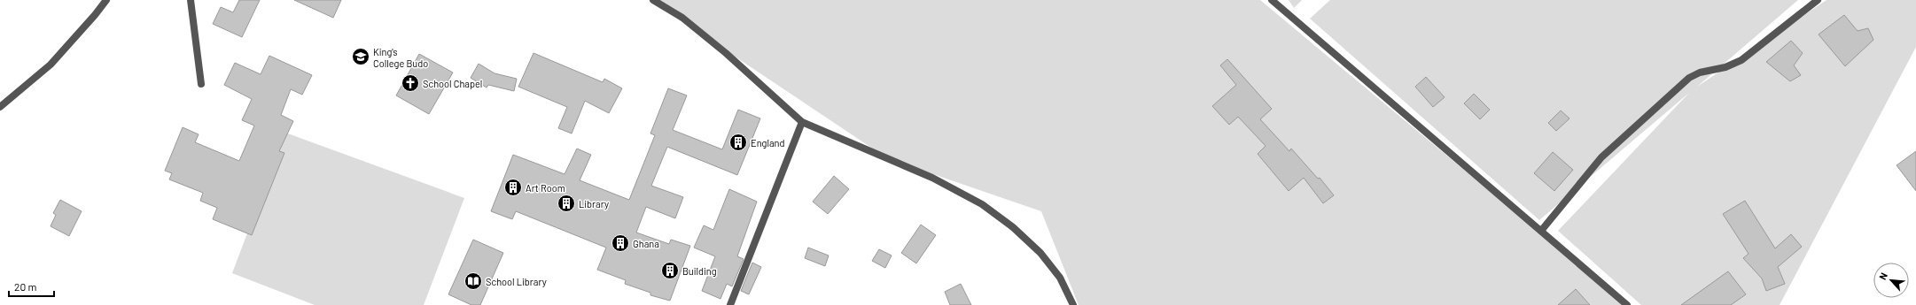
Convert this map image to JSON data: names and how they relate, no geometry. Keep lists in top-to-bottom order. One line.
{"places":{"school or university":["King's College Budo"],"church":["School Chapel"],"building":["England","Art Room","Library","Ghana","Building"],"library":["School Library"]},"scale_bar":"20 m","north":"top left"}
